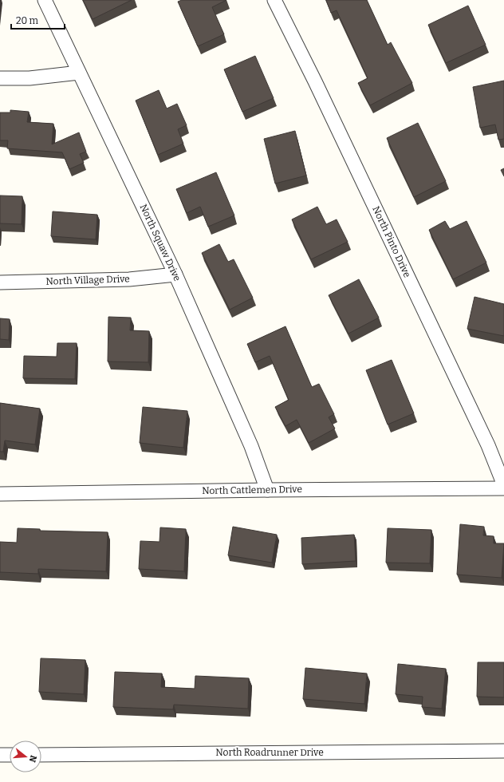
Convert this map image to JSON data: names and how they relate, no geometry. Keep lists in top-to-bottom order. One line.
{"streets":{"street":["North Pinto Drive","North Squaw Drive","North Village Drive","North Cattlemen Drive","North Roadrunner Drive"]},"crossings":[["North Squaw Drive","North Village Drive"],["North Squaw Drive","North Cattlemen Drive"]],"scale_bar":"20 m","north":"right"}
